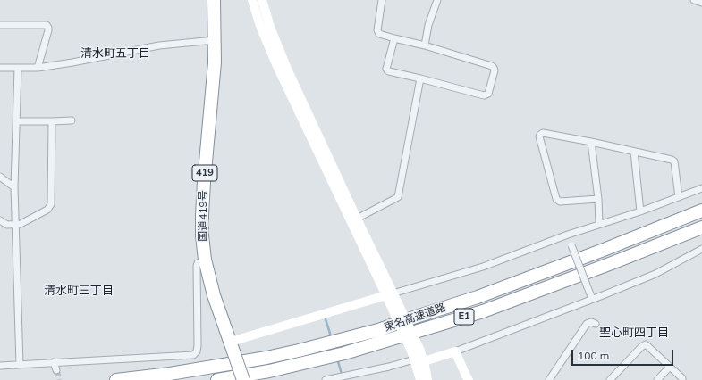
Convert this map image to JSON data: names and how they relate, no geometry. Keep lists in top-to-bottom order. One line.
{"streets":{"highway":["419","国道419号","E1","東名高速道路"]},"districts":["清水町五丁目","清水町三丁目","聖心町四丁目"],"scale_bar":"100 m"}
